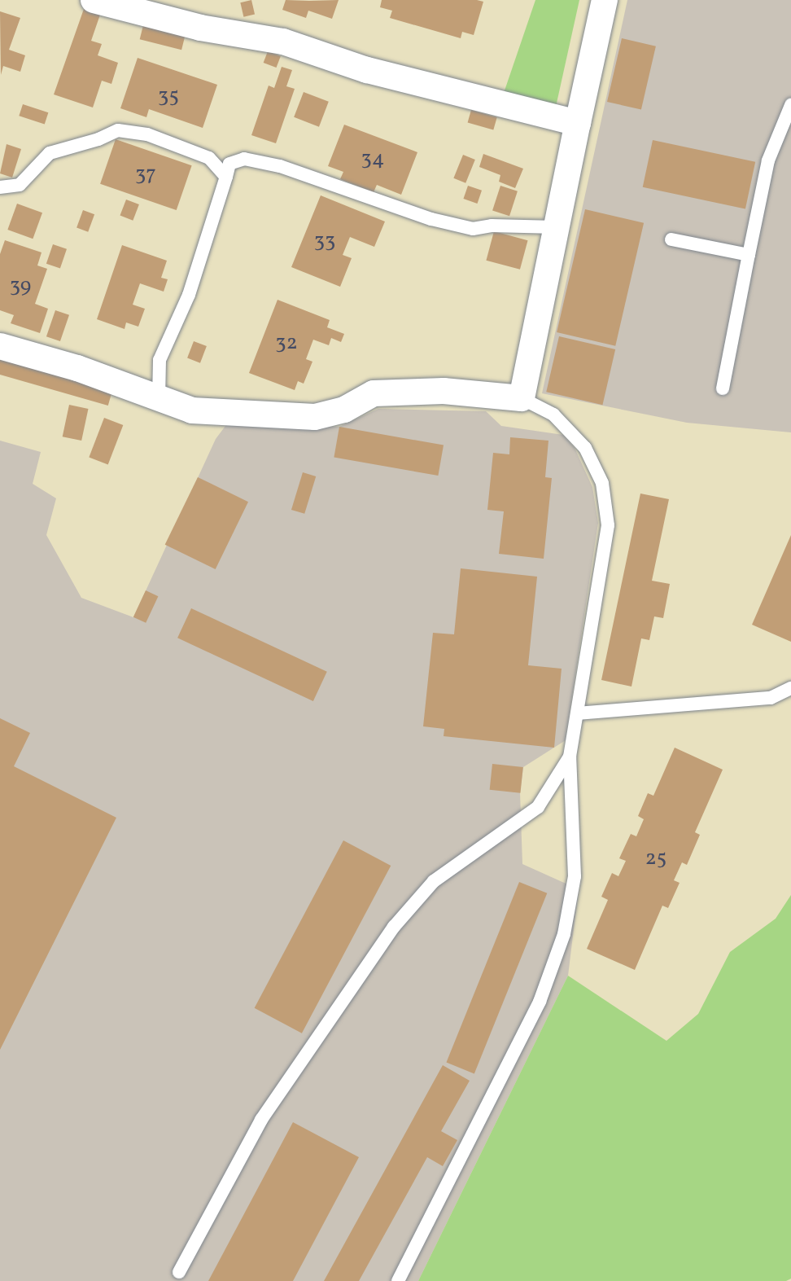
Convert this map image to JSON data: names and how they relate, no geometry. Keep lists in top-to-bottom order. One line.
{"house_numbers":["35","34","37","33","39","32","25"]}
